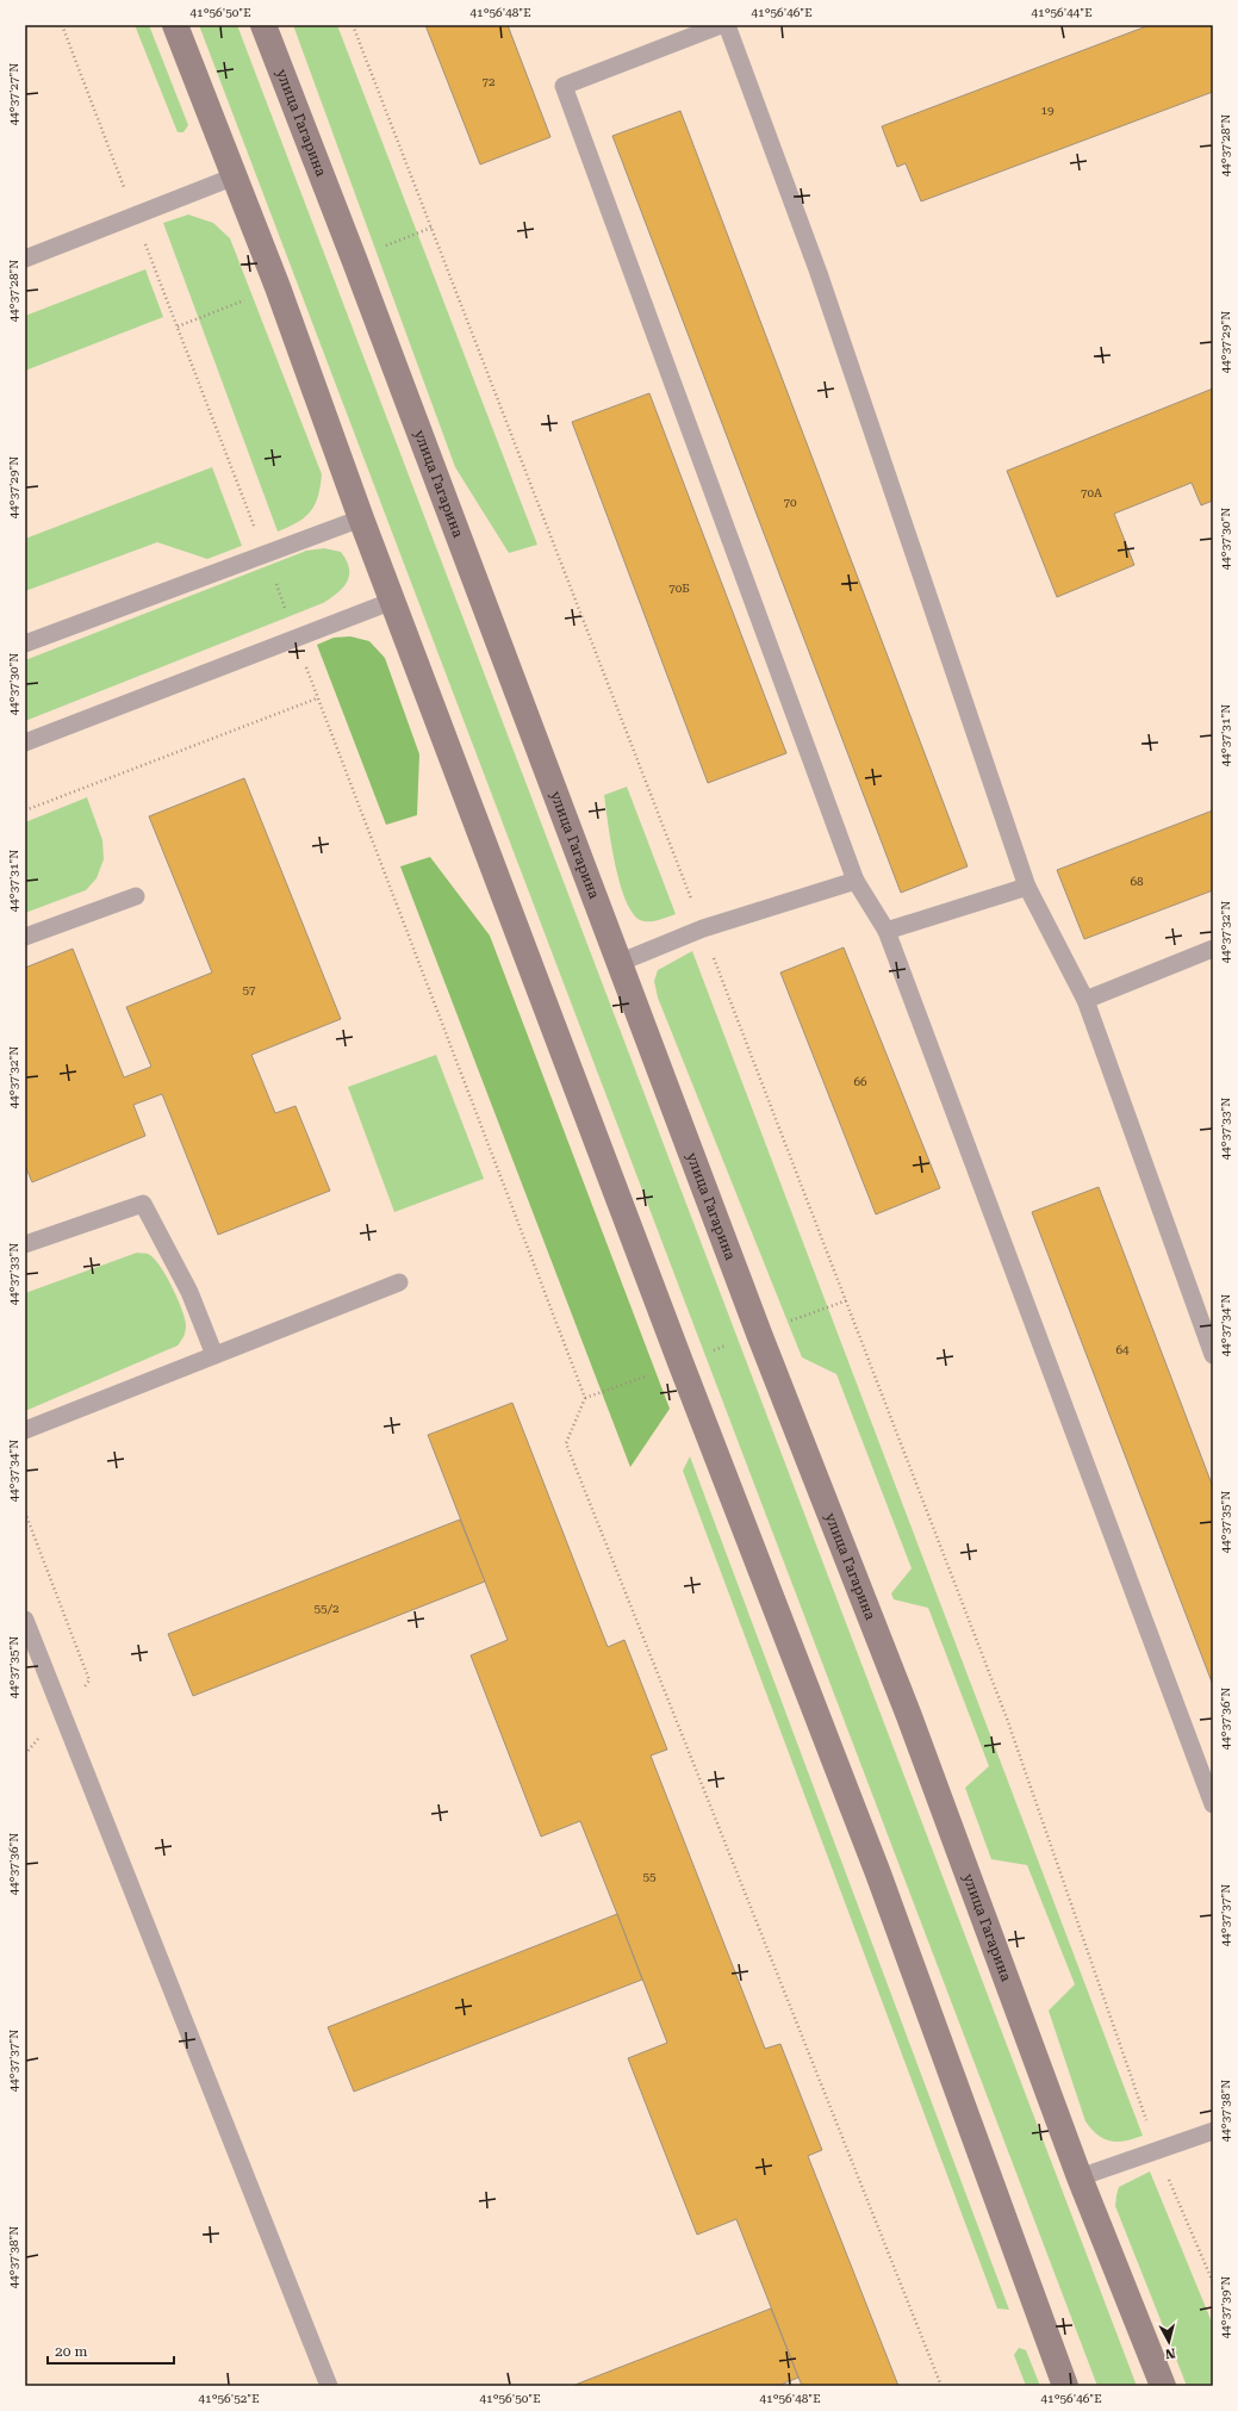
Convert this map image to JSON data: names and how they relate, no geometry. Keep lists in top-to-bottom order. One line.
{"streets":{"main road":["улица Гагарина"]},"house_numbers":["72","19","70А","70","70Б","68","57","66","64","55/2","55"],"scale_bar":"20 m","north":"bottom","coordinates":["41°56'50\"E","41°56'48\"E","41°56'46\"E","41°56'44\"E","44°37'27\"N","44°37'28\"N","44°37'29\"N","44°37'30\"N","44°37'31\"N","44°37'32\"N","44°37'33\"N","44°37'34\"N","44°37'35\"N","44°37'36\"N","44°37'37\"N","44°37'38\"N","44°37'39\"N","41°56'52\"E"]}
